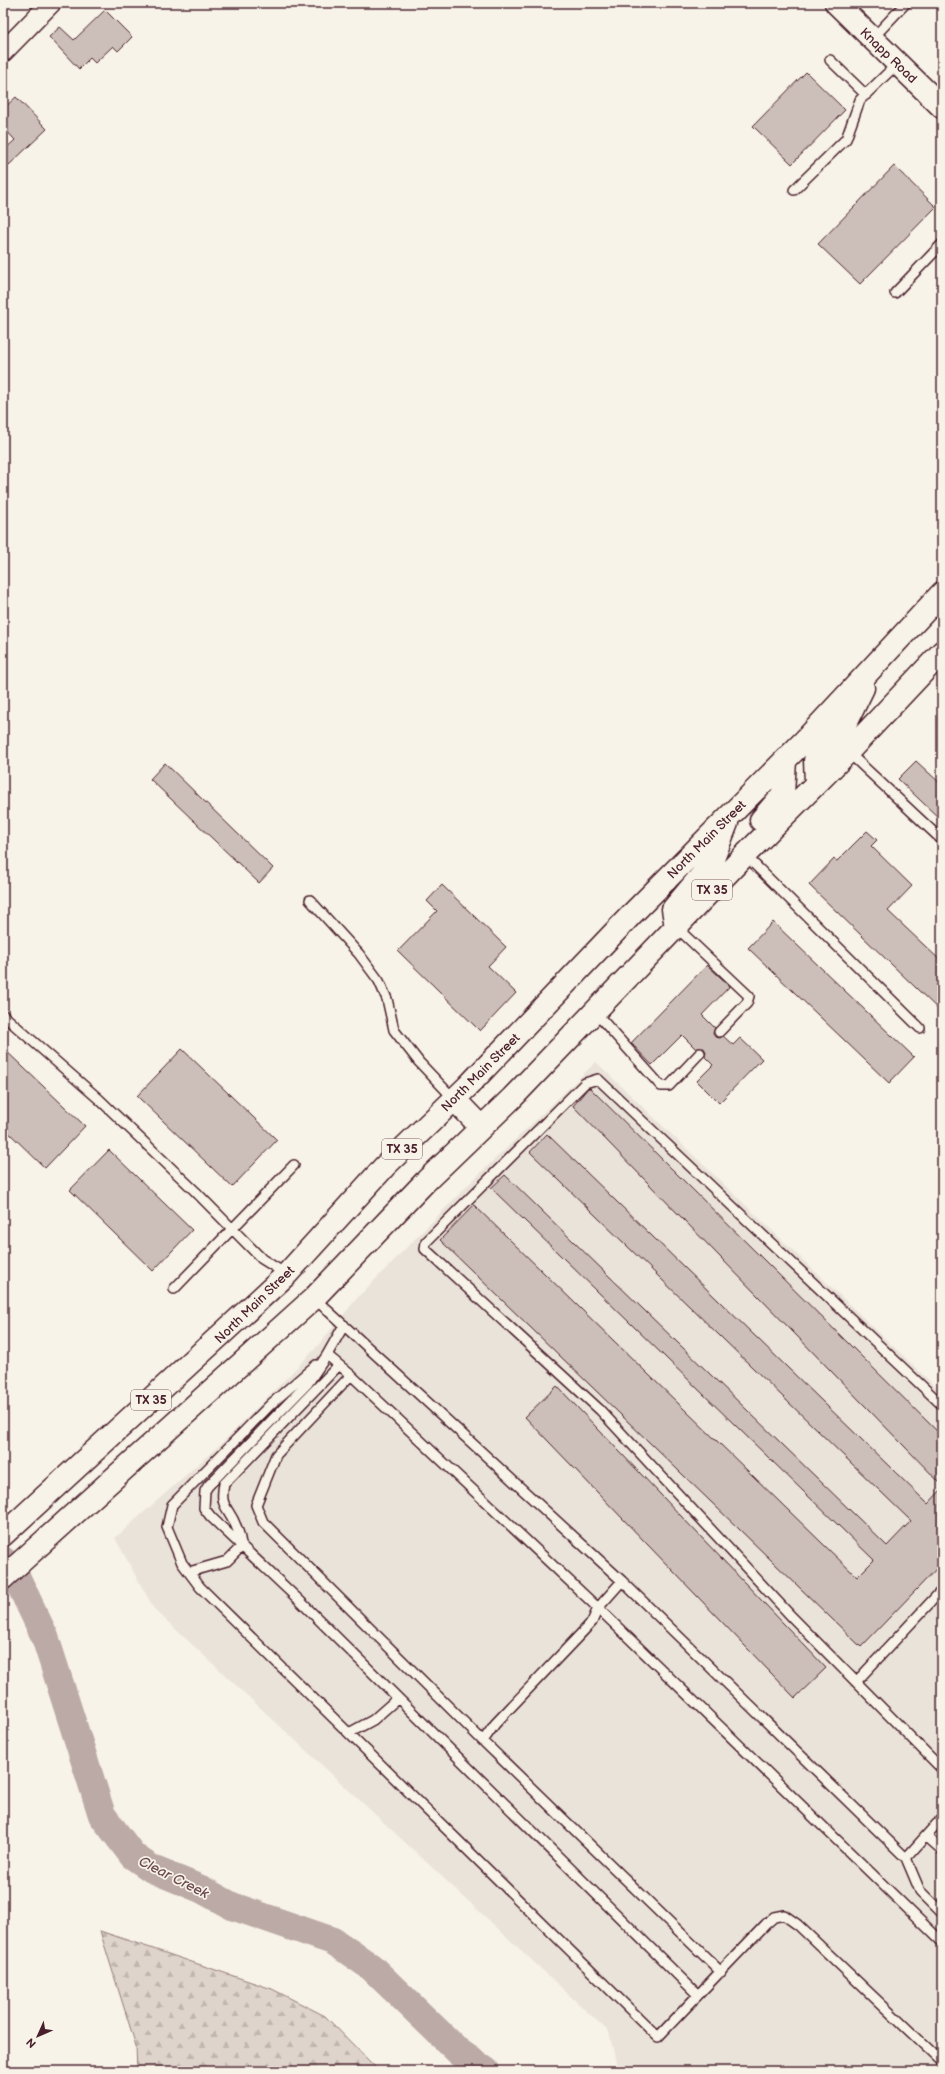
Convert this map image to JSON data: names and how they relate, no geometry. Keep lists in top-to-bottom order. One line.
{"streets":{"main road":["Knapp Road","North Main Street","TX 35"]},"water":["Clear Creek"],"north":"bottom left"}
